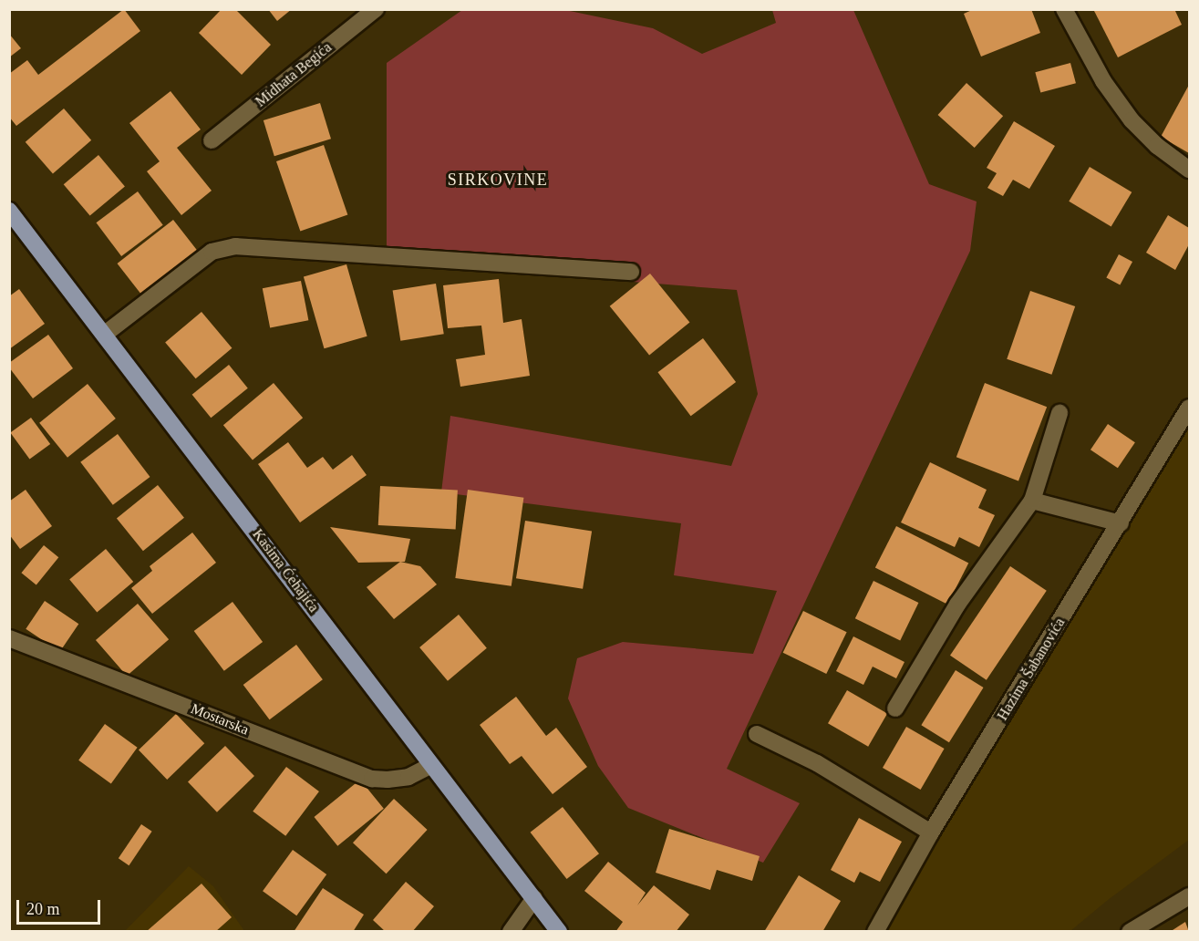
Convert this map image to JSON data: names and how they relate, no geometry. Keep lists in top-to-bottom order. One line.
{"streets":{"main road":["Kasima Ćehajića"],"street":["Midhata Begića","Hazima Šabanovića","Mostarska"]},"crossings":[["Kasima Ćehajića","Mostarska"]],"districts":["SIRKOVINE"],"scale_bar":"20 m"}
